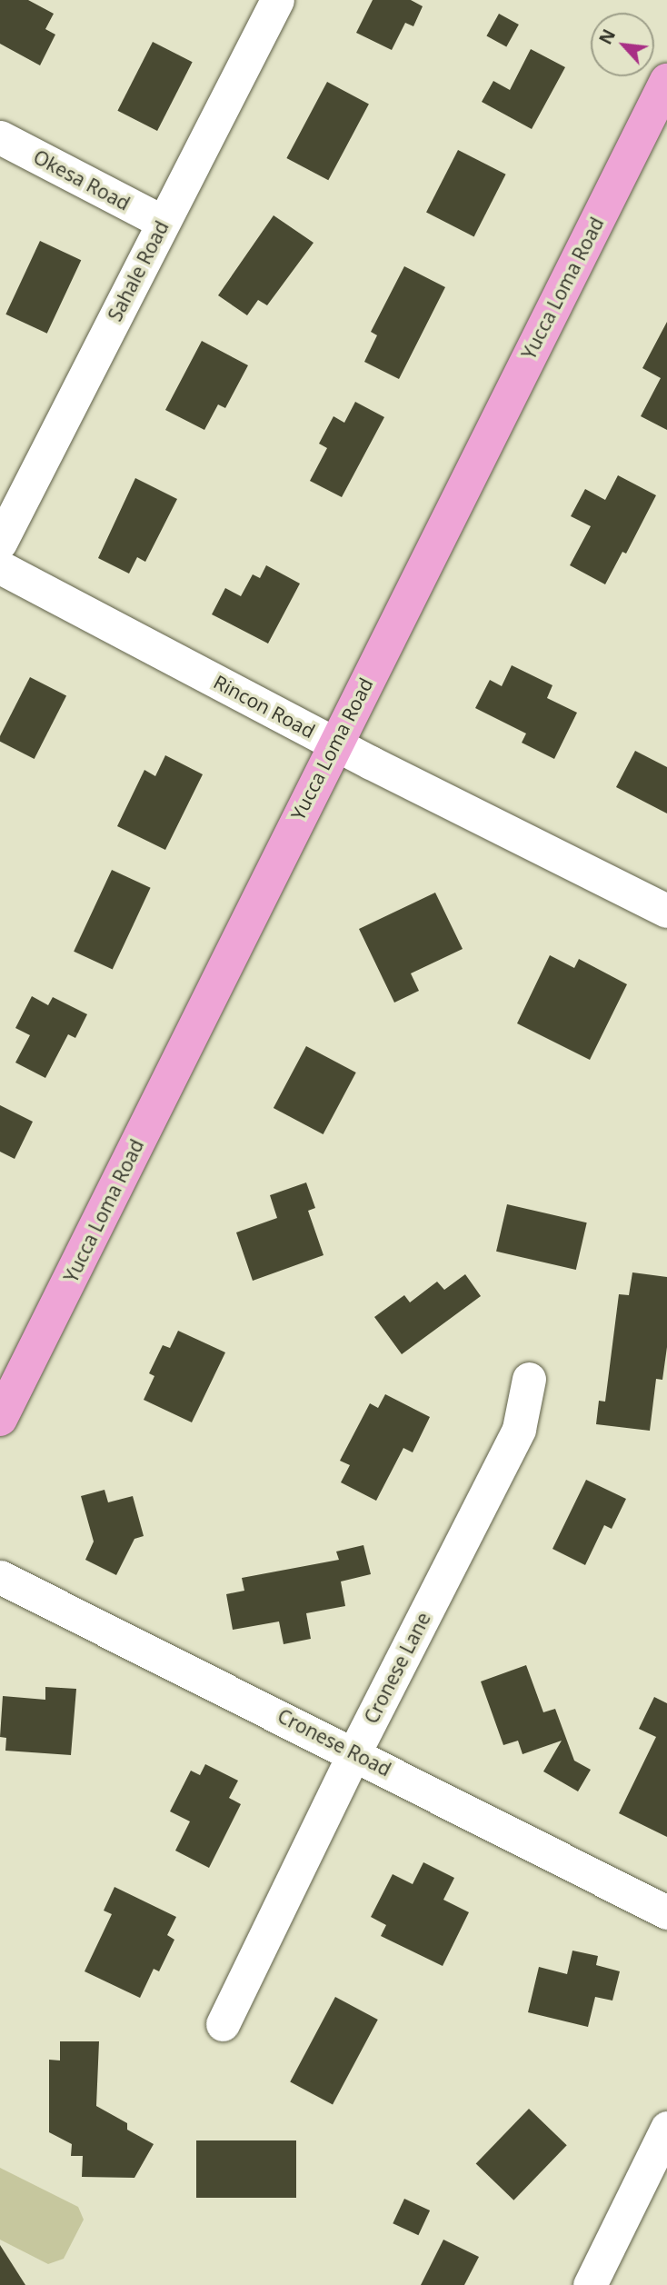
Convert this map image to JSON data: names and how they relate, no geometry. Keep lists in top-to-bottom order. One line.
{"streets":{"main road":["Yucca Loma Road"],"street":["Okesa Road","Sahale Road","Rincon Road","Cronese Lane","Cronese Road"]},"crossings":[["Okesa Road","Sahale Road"],["Yucca Loma Road","Rincon Road"],["Cronese Lane","Cronese Road"]],"north":"top left"}
